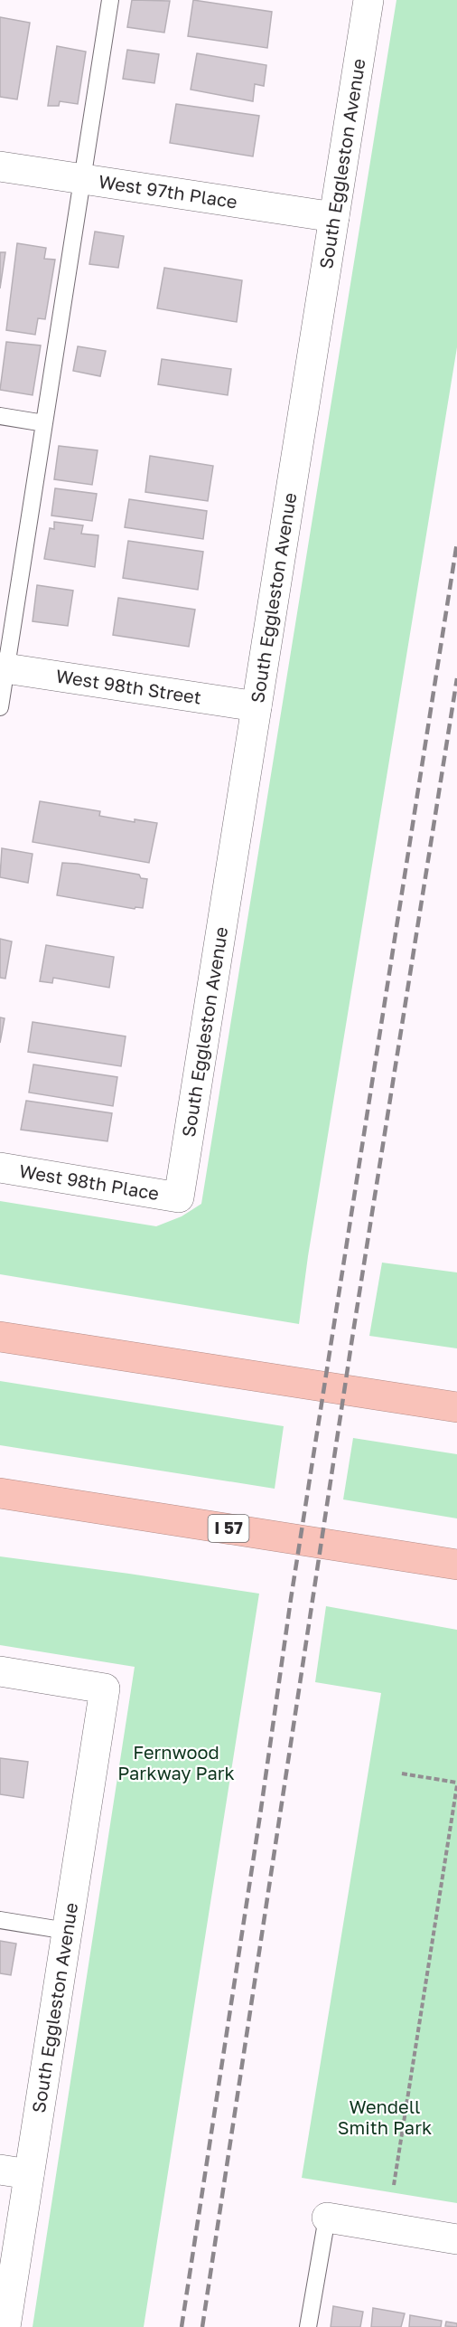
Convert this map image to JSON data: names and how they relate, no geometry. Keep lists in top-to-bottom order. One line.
{"streets":{"highway":["I 57"],"street":["South Eggleston Avenue","West 97th Place","West 98th Street","West 98th Place"]},"crossings":[["South Eggleston Avenue","West 97th Place"],["South Eggleston Avenue","West 98th Street"],["South Eggleston Avenue","West 98th Place"]],"parks":["Fernwood Parkway Park","Wendell Smith Park"]}
